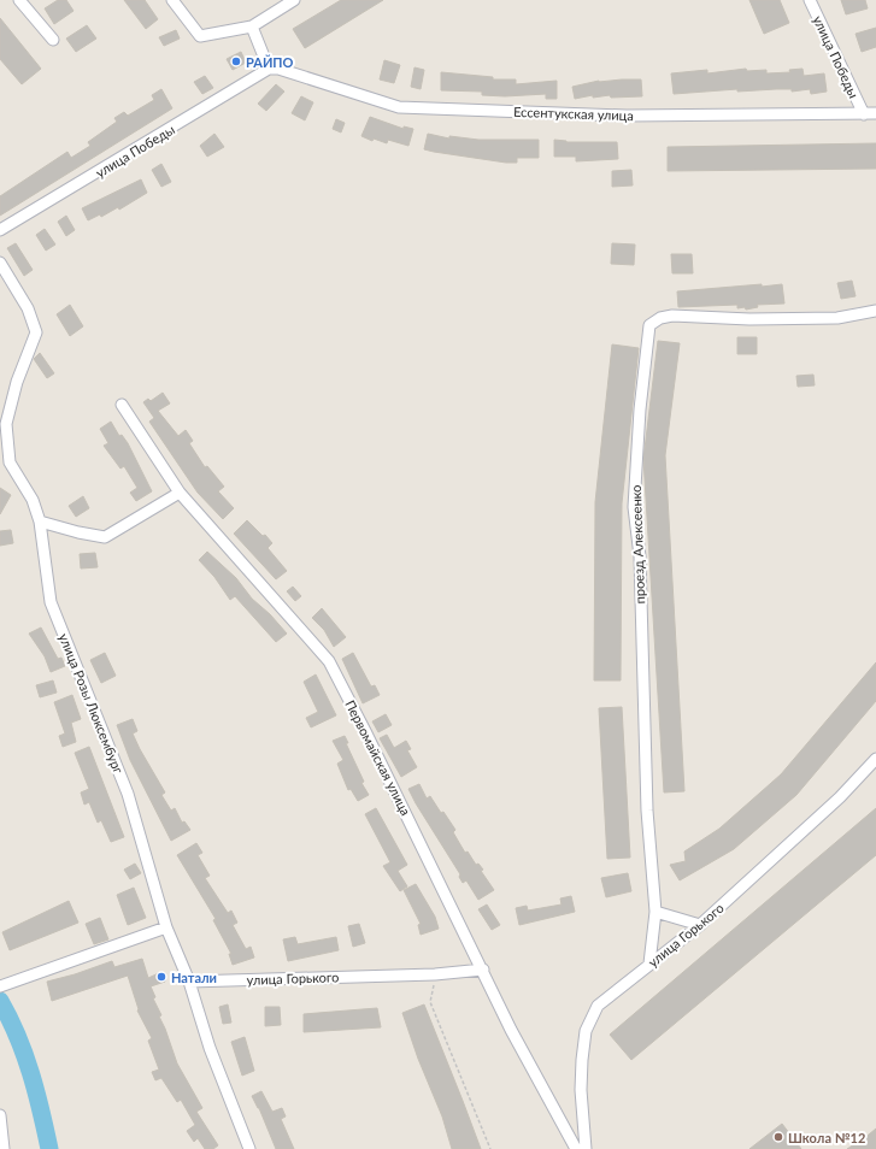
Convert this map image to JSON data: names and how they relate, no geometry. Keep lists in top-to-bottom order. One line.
{"streets":{"street":["улица Победы","Ессентукская улица","проезд Алексеенко","улица Розы Люксембург","Первомайская улица","улица Горького"]},"crossings":[["улица Победы","Ессентукская улица"],["проезд Алексеенко","улица Горького"],["улица Розы Люксембург","улица Горького"],["Первомайская улица","улица Горького"]],"places":["РАЙПО","Натали","Школа №12"]}
